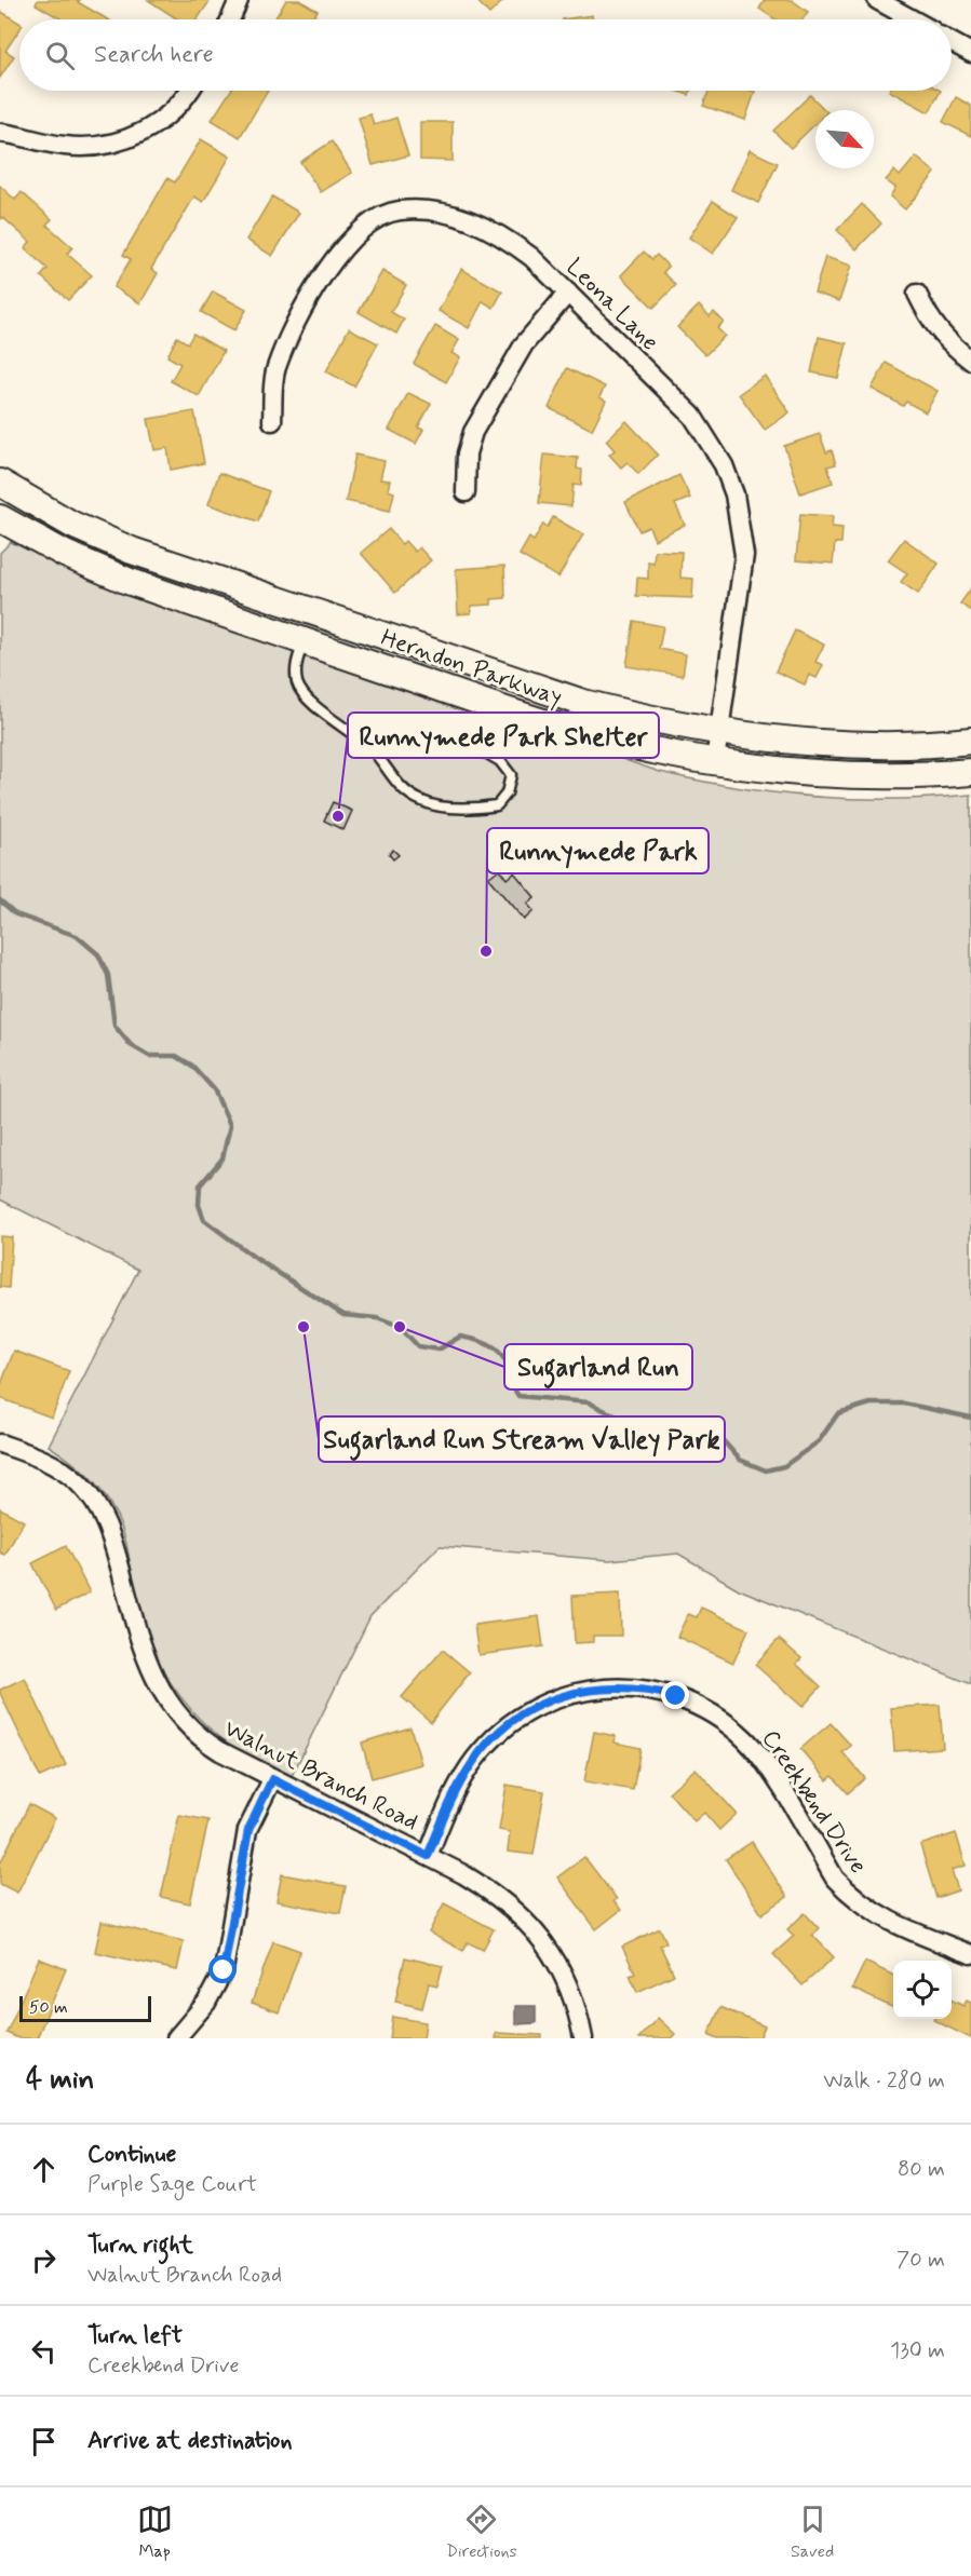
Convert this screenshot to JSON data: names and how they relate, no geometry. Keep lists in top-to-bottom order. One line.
{"streets":{"main road":["Herndon Parkway"],"street":["Leona Lane","Walnut Branch Road","Creekbend Drive"]},"crossings":[["Leona Lane","Herndon Parkway"],["Walnut Branch Road","Creekbend Drive"]],"places":["Runnymede Park Shelter","Runnymede Park","Sugarland Run Stream Valley Park","Sugarland Run"],"scale_bar":"50 m","north":"bottom right","page":{"search":"Search here","scale":"50 m","heading":["4 min","Walk · 280 m"],"list":[["Continue","Purple Sage Court","80 m"],["Turn right","Walnut Branch Road","70 m"],["Turn left","Creekbend Drive","130 m"],"Arrive at destination"],"nav":["Map","Directions","Saved"]}}
